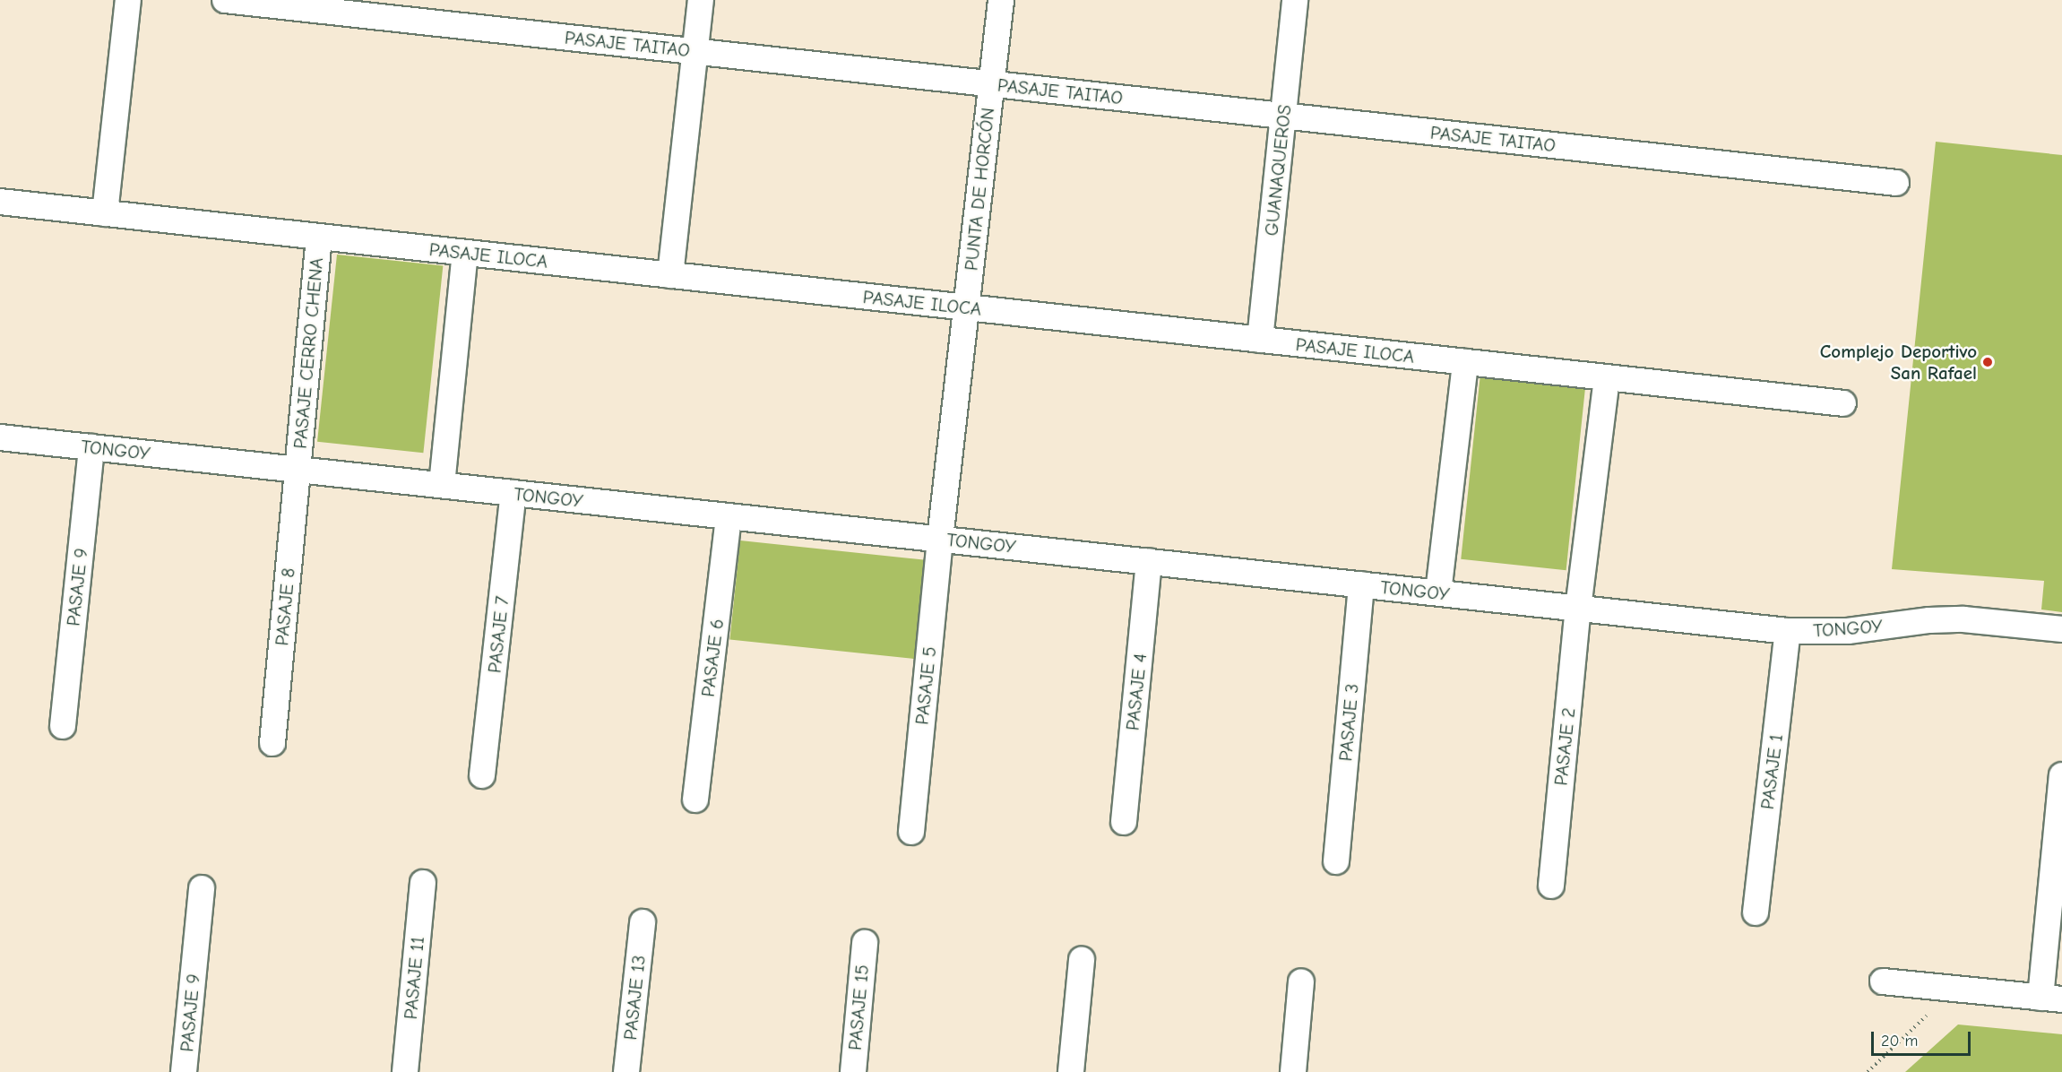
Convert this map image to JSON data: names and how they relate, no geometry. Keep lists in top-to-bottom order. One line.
{"streets":{"street":["PASAJE TAITAO","GUANAQUEROS","PUNTA DE HORCÓN","PASAJE ILOCA","PASAJE CERRO CHENA","TONGOY","PASAJE 9","PASAJE 8","PASAJE 7","PASAJE 6","PASAJE 5","PASAJE 4","PASAJE 3","PASAJE 2","PASAJE 1","PASAJE 11","PASAJE 13","PASAJE 15"]},"crossings":[["PASAJE TAITAO","GUANAQUEROS"],["PASAJE TAITAO","PUNTA DE HORCÓN"],["GUANAQUEROS","PASAJE ILOCA"],["PUNTA DE HORCÓN","PASAJE ILOCA"],["PUNTA DE HORCÓN","TONGOY"],["PUNTA DE HORCÓN","PASAJE 5"],["PASAJE ILOCA","PASAJE CERRO CHENA"],["PASAJE ILOCA","PASAJE 2"],["PASAJE CERRO CHENA","TONGOY"],["PASAJE CERRO CHENA","PASAJE 8"],["TONGOY","PASAJE 9"],["TONGOY","PASAJE 8"],["TONGOY","PASAJE 7"],["TONGOY","PASAJE 6"],["TONGOY","PASAJE 5"],["TONGOY","PASAJE 4"],["TONGOY","PASAJE 3"],["TONGOY","PASAJE 2"],["TONGOY","PASAJE 1"]],"places":["Complejo Deportivo San Rafael"],"scale_bar":"20 m"}
